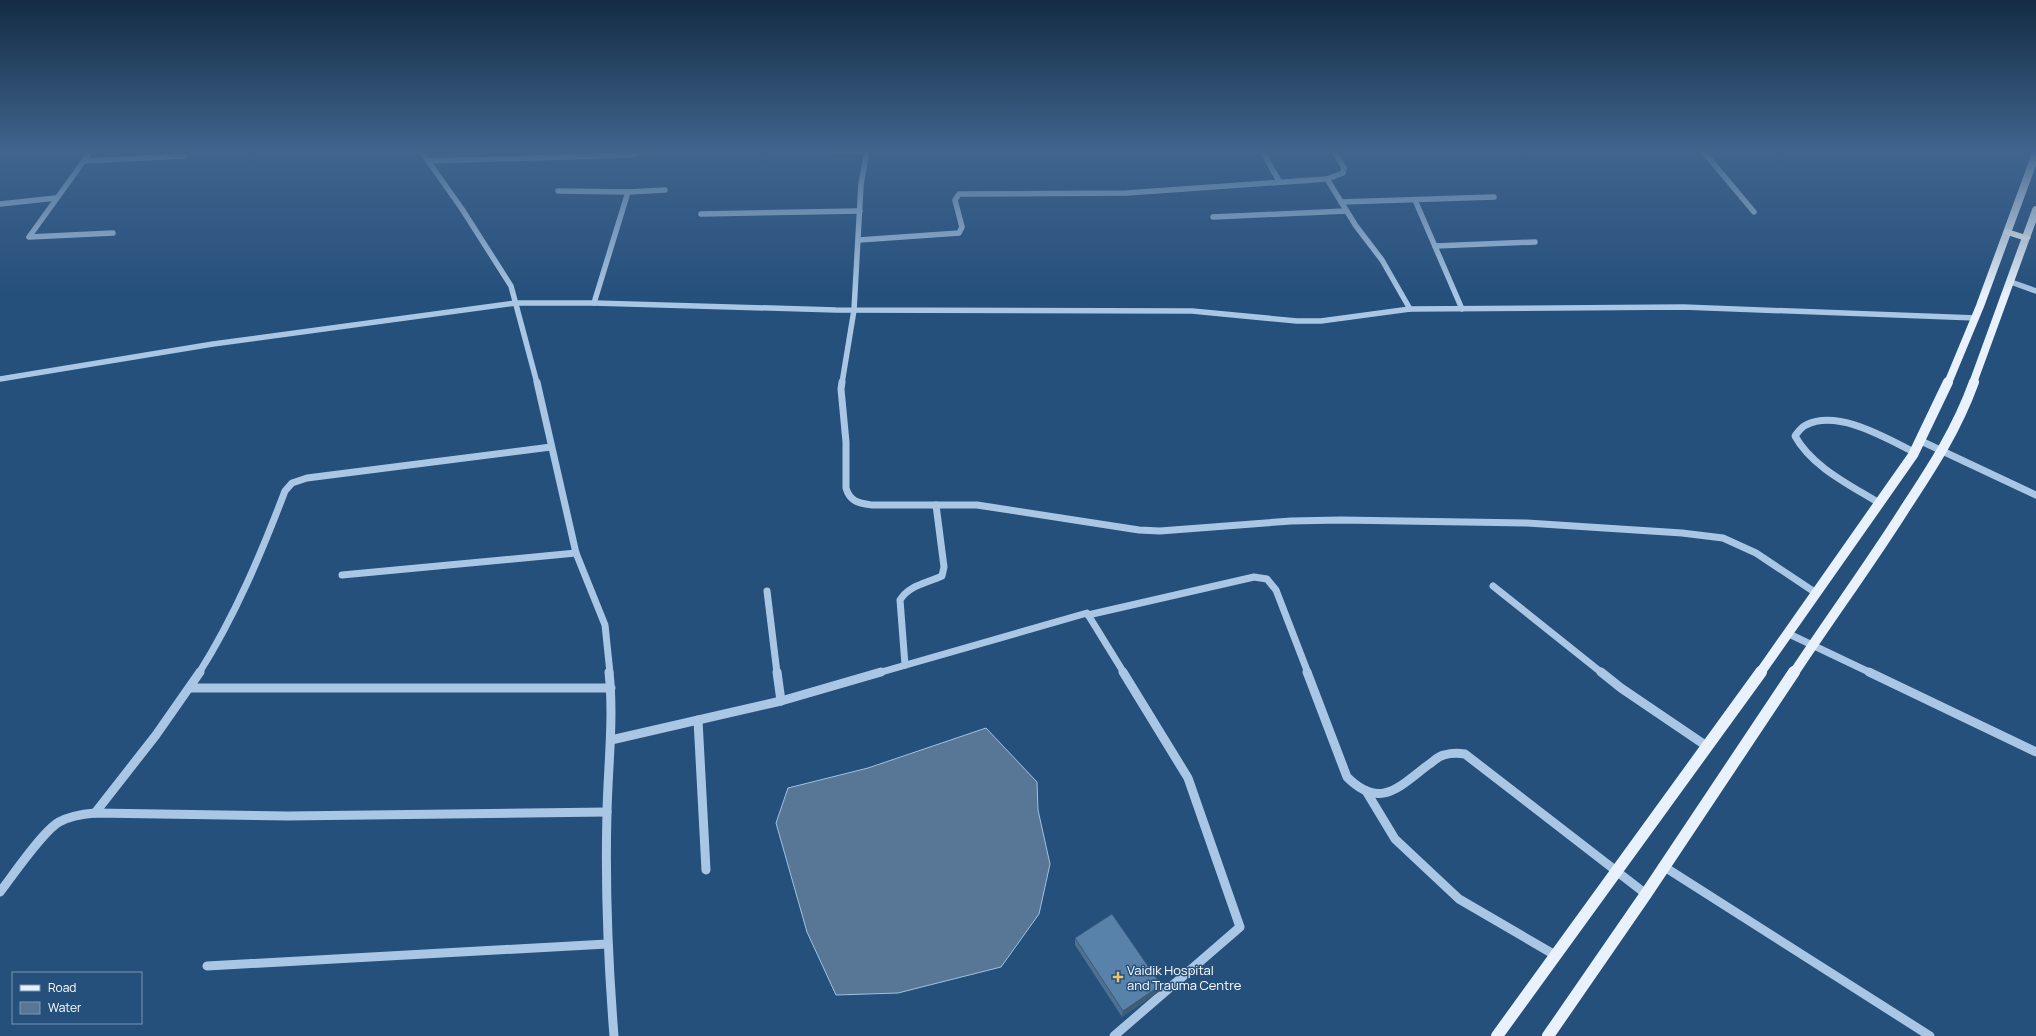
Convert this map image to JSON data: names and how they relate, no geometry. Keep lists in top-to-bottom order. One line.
{"places":{"health":["Vaidik Hospital and Trauma Centre"]},"legend":["Road","Water"]}
